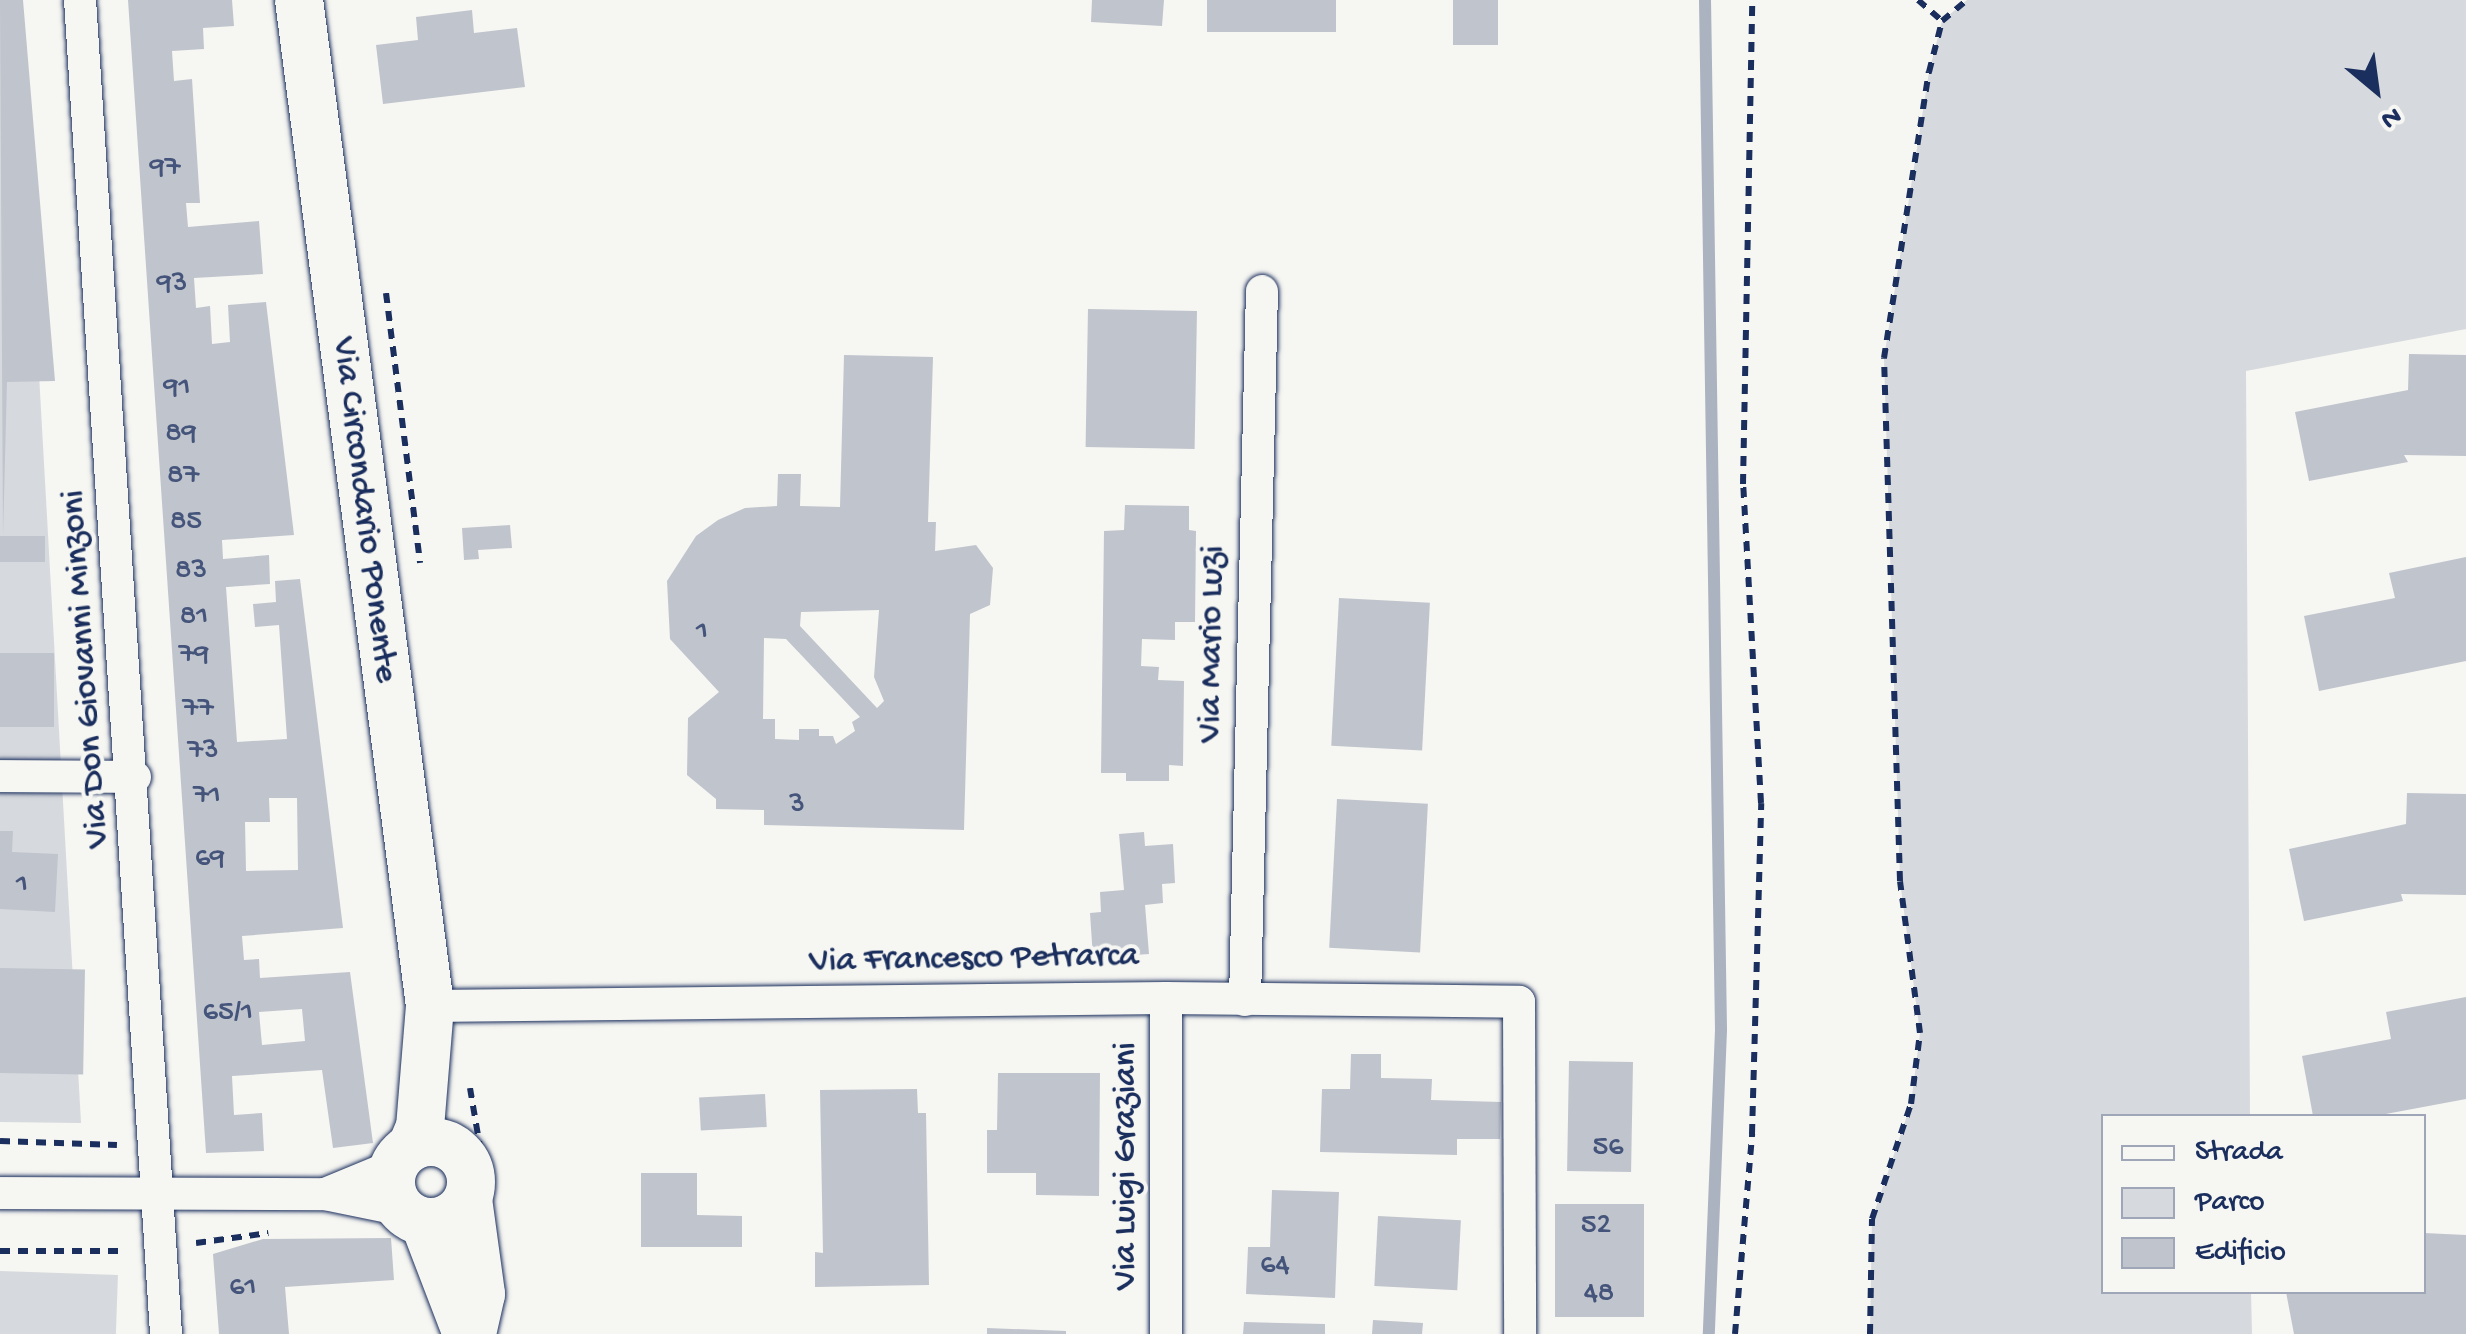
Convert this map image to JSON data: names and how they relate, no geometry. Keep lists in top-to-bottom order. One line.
{"streets":{"street":["Via Circondario Ponente","Via Mario Luzi","Via Don Giovanni Minzoni","Via Francesco Petrarca","Via Luigi Graziani"]},"crossings":[["Via Circondario Ponente","Via Francesco Petrarca"],["Via Mario Luzi","Via Francesco Petrarca"],["Via Francesco Petrarca","Via Luigi Graziani"]],"house_numbers":["97","93","91","89","87","85","83","81","1","79","77","73","71","3","69","1","65/1","56","52","64","61","48"],"legend":["Strada","Parco","Edificio"],"north":"bottom right"}
